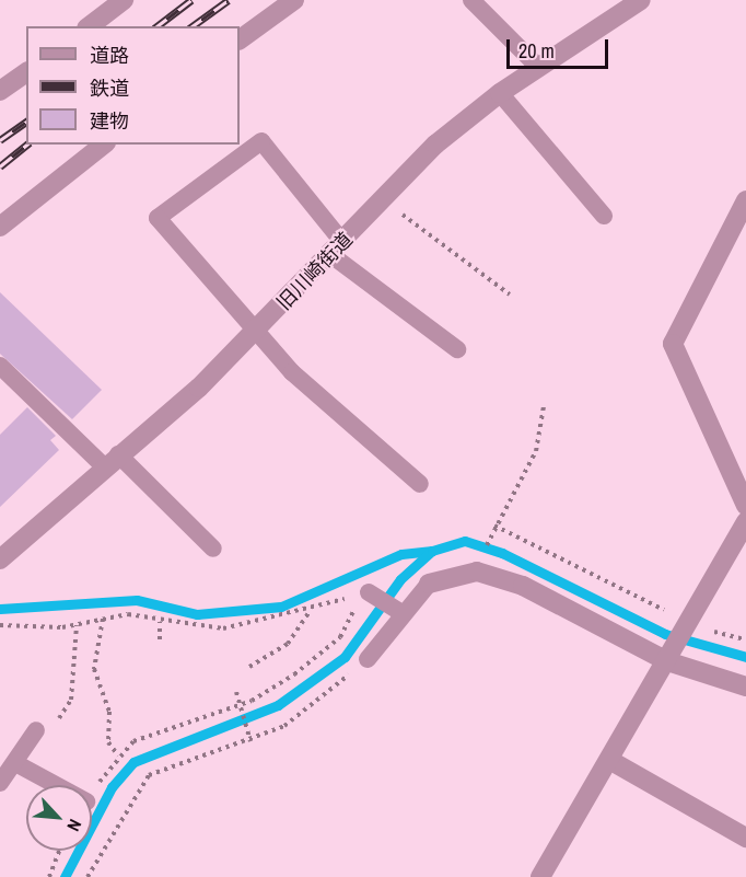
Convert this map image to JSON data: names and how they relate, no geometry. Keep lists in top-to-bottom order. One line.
{"streets":{"street":["旧川崎街道"]},"legend":["道路","鉄道","建物"],"scale_bar":"20 m","north":"bottom right"}
